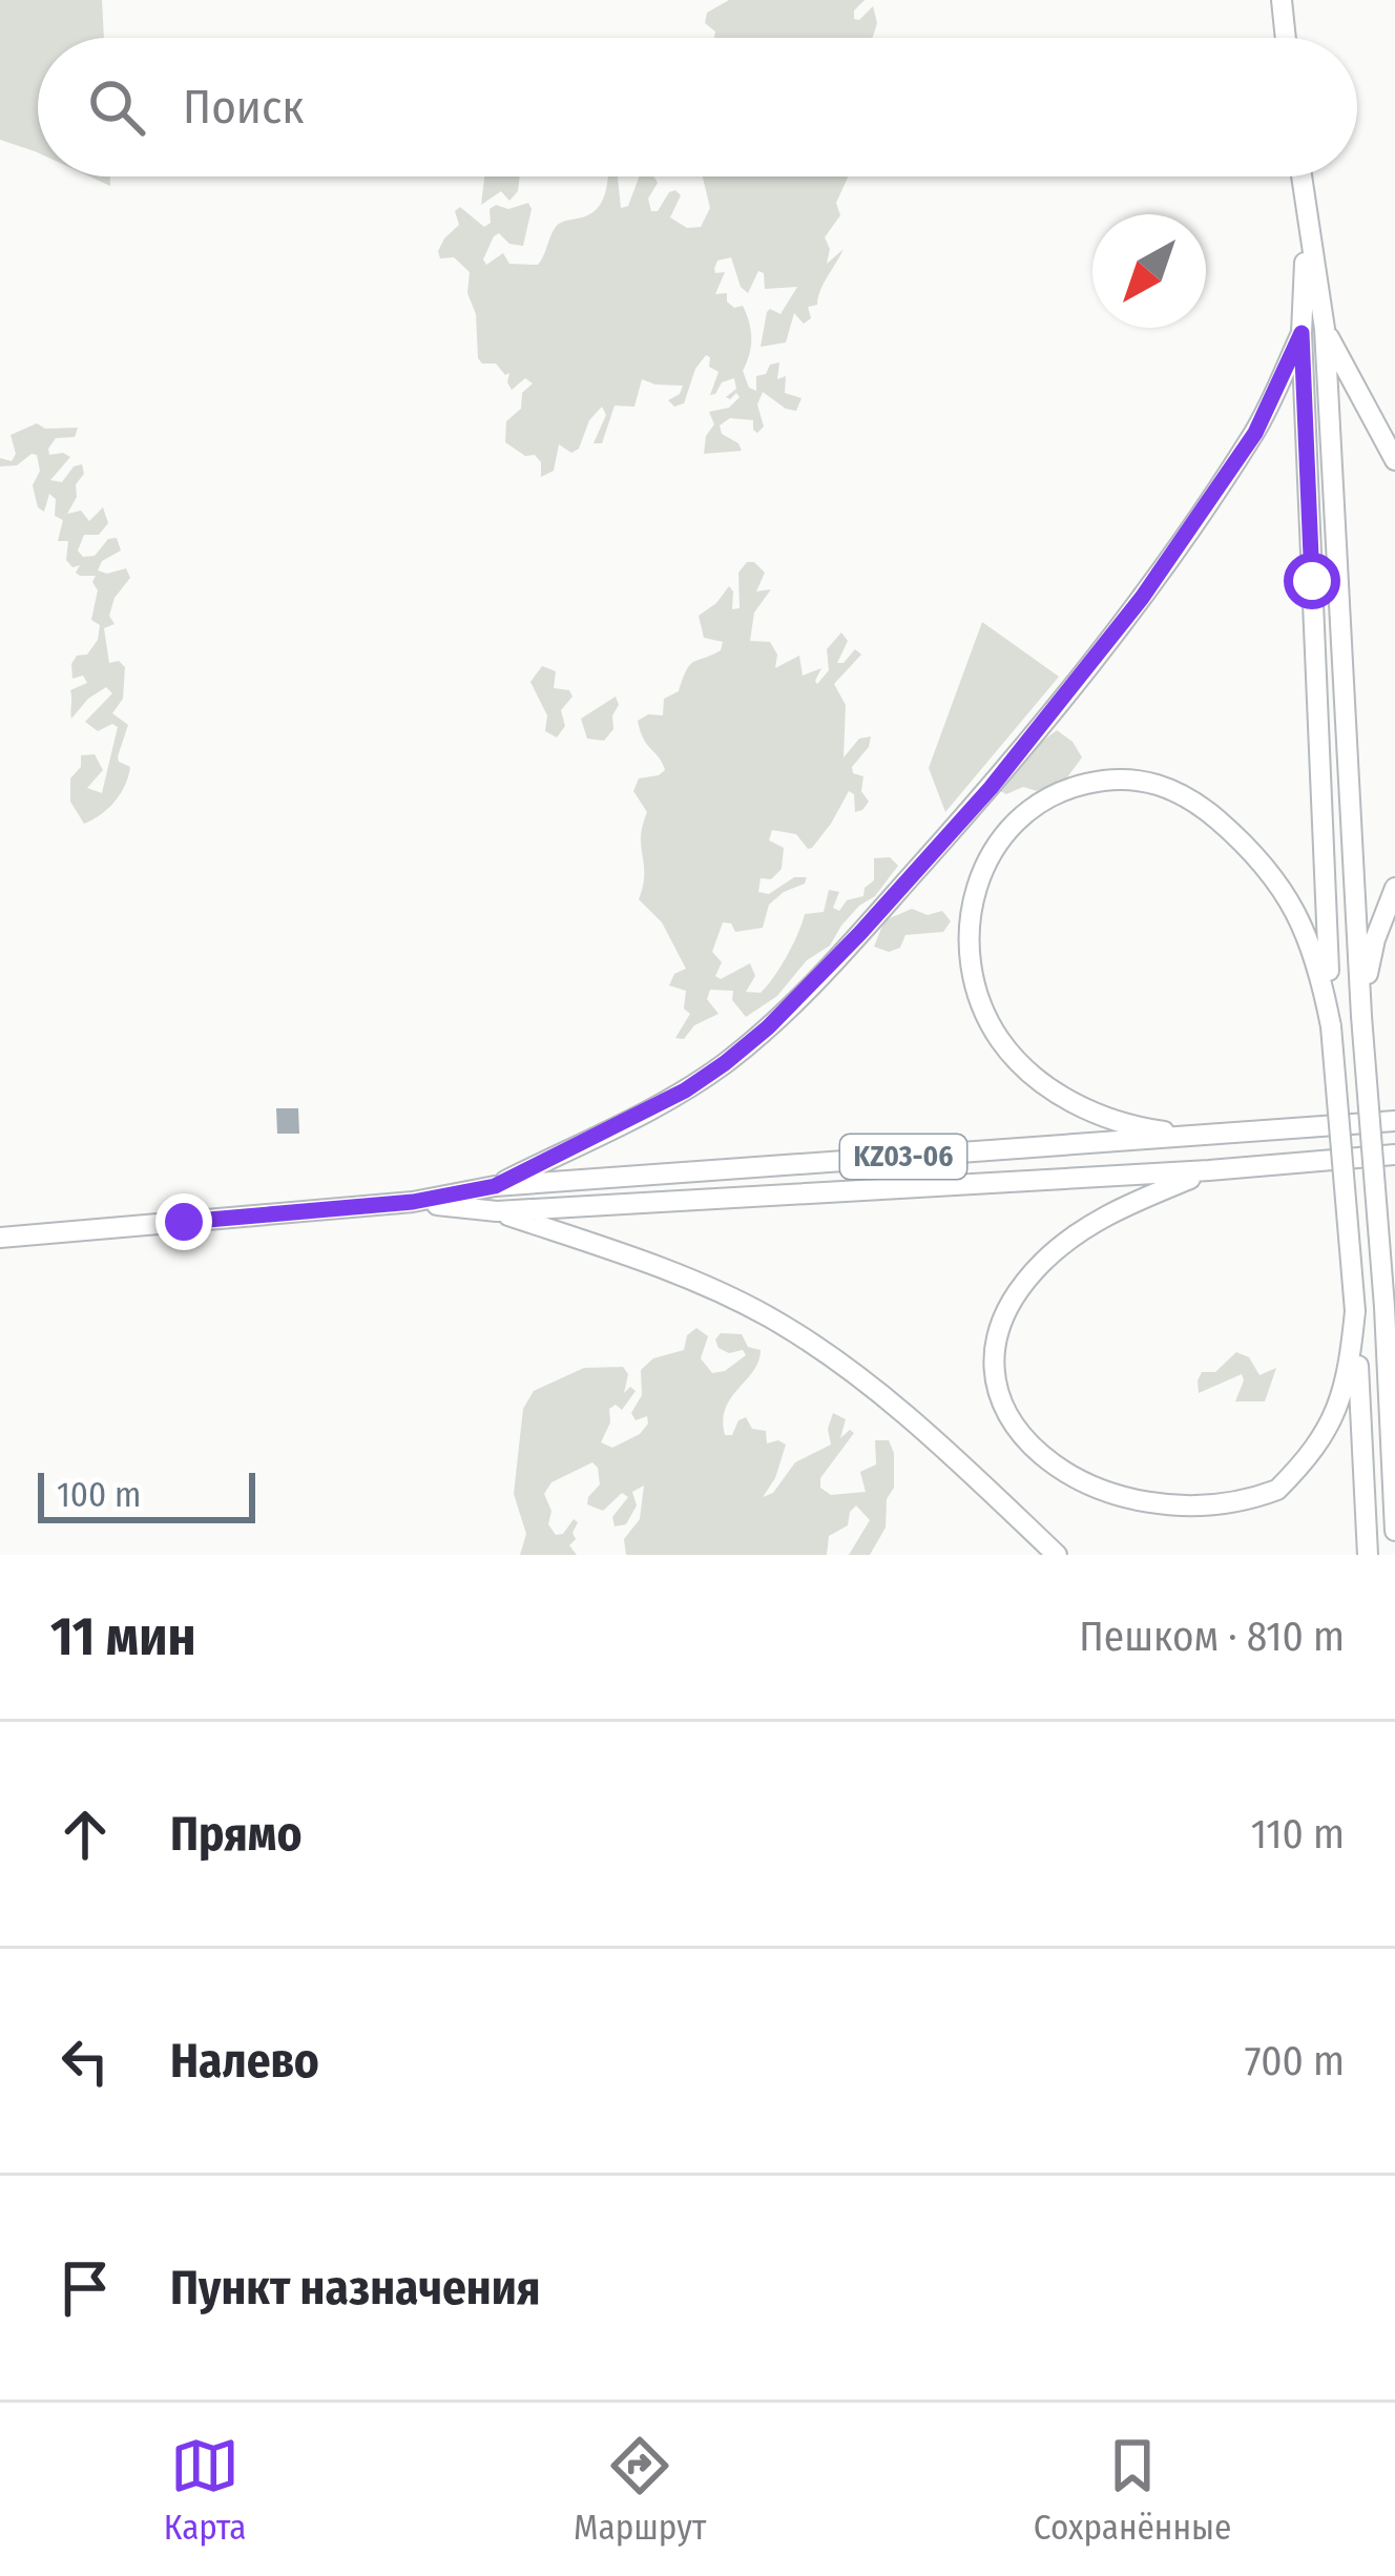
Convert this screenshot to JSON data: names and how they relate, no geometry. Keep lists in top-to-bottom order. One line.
{"streets":{"main road":["KZ03-06"]},"scale_bar":"100 m","north":"bottom left","page":{"search":"Поиск","scale":"100 m","heading":["11 мин","Пешком · 810 m"],"list":[["Прямо","110 m"],["Налево","700 m"],"Пункт назначения"],"nav":["Карта","Маршрут","Сохранённые"]}}
